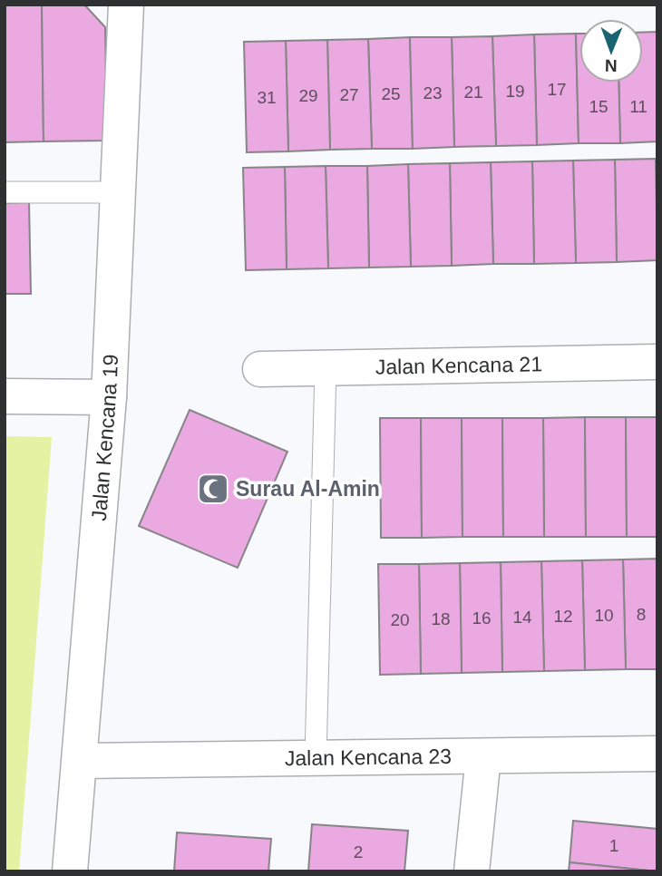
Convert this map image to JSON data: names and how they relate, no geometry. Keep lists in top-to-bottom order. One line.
{"streets":{"street":["Jalan Kencana 21","Jalan Kencana 19","Jalan Kencana 23"]},"crossings":[["Jalan Kencana 19","Jalan Kencana 23"]],"places":{"mosque":["Surau Al-Amin"]},"house_numbers":["17","19","21","23","25","27","29","31","15","11","8","10","12","14","16","18","20","1","2"],"north":"bottom"}
